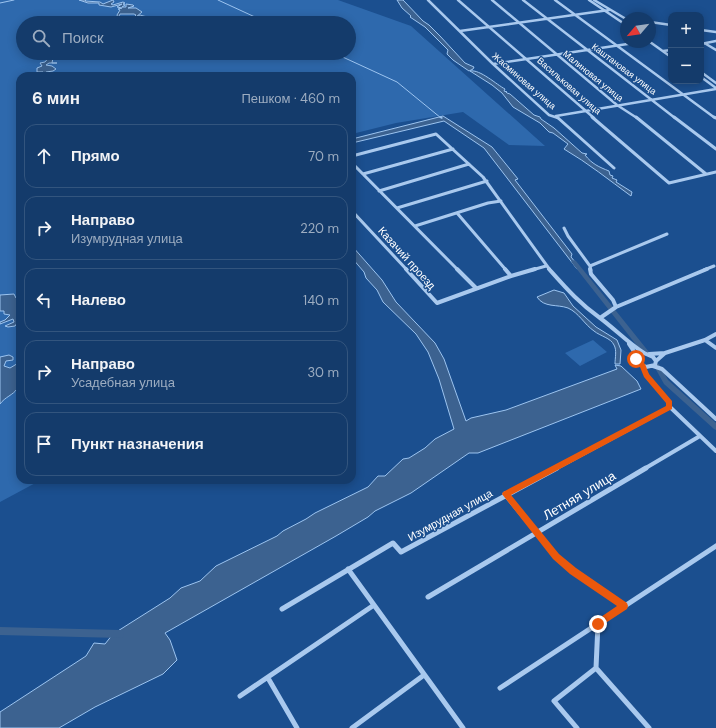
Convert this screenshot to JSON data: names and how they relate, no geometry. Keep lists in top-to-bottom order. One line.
{"streets":{"street":["Каштановая улица","Малиновая улица","Жасминовая улица","Васильковая улица","Казачий проезд","Летняя улица","Изумрудная улица"]},"crossings":[["Малиновая улица","Васильковая улица"]],"north":"bottom left","page":{"map_buttons":["+","−"],"search":"Поиск","heading":["6 мин","Пешком · 460 m"],"list":[["Прямо","70 m"],["Направо","Изумрудная улица","220 m"],["Налево","140 m"],["Направо","Усадебная улица","30 m"],"Пункт назначения"]}}
